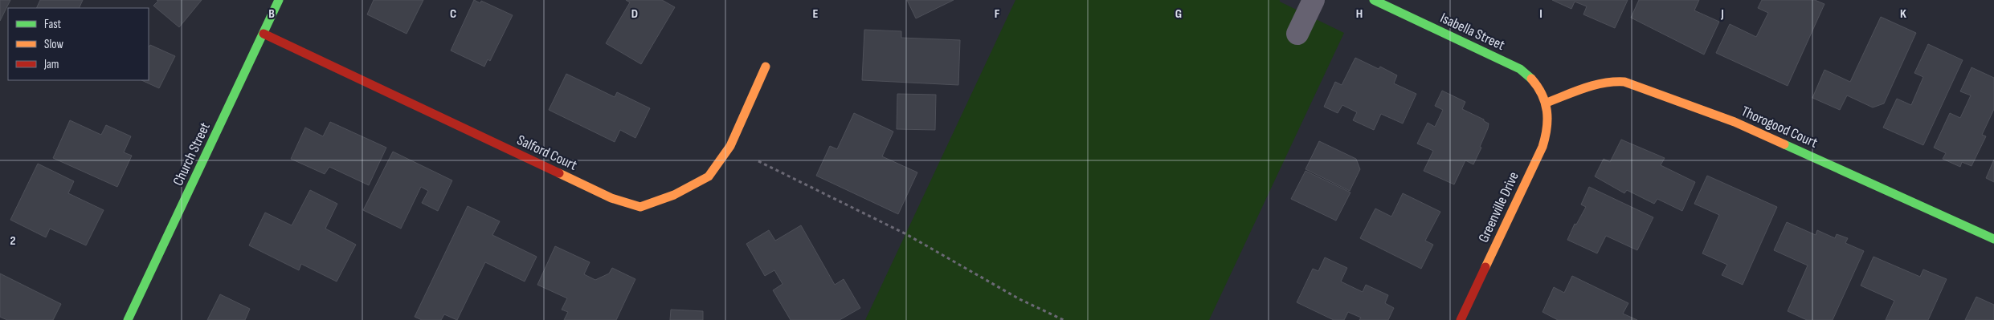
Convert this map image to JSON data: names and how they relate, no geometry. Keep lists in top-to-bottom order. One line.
{"streets":{"street":["Isabella Street","Thorogood Court","Salford Court","Church Street","Greenville Drive"]},"crossings":[["Isabella Street","Thorogood Court"],["Isabella Street","Greenville Drive"],["Thorogood Court","Greenville Drive"],["Salford Court","Church Street"]],"legend":["Fast","Slow","Jam"],"grid":{"columns":["B","C","D","E","F","G","H","I","J","K"],"rows":["2"]}}
